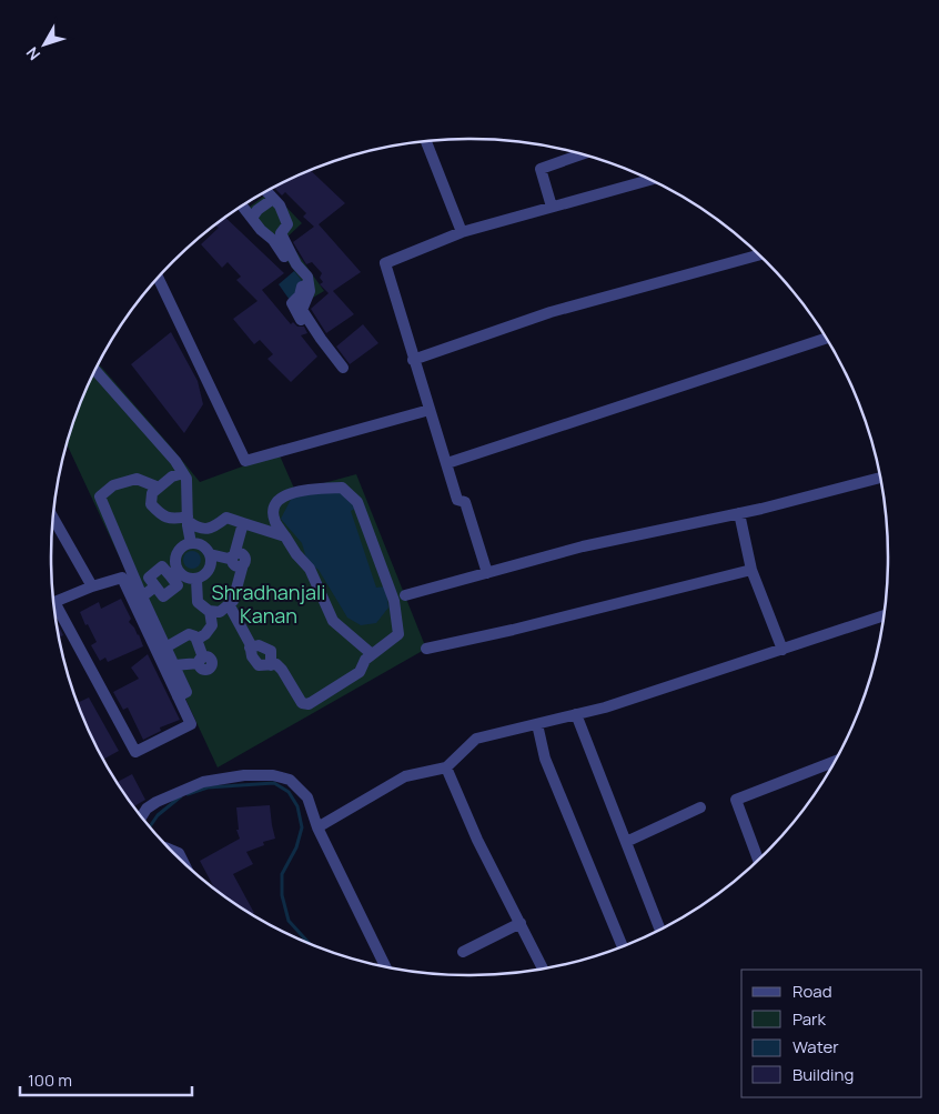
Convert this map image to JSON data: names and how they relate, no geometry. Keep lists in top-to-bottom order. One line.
{"parks":["Shradhanjali Kanan"],"legend":["Road","Park","Water","Building"],"scale_bar":"100 m","north":"bottom left"}
